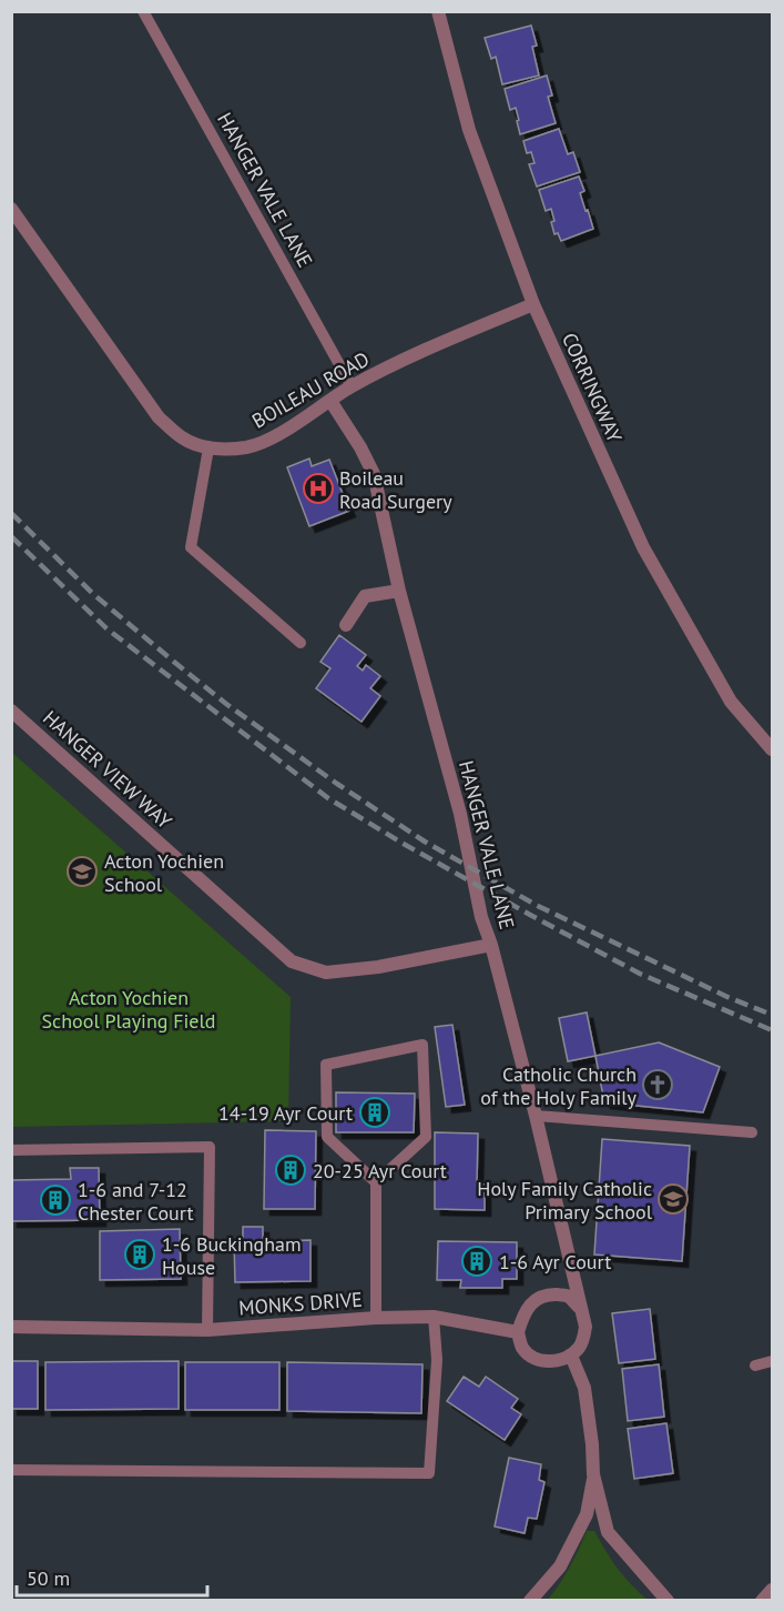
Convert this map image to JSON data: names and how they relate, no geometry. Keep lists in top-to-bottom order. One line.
{"streets":{"street":["HANGER VALE LANE","CORRINGWAY","BOILEAU ROAD","HANGER VIEW WAY","MONKS DRIVE"]},"crossings":[["HANGER VALE LANE","BOILEAU ROAD"],["HANGER VALE LANE","HANGER VIEW WAY"],["HANGER VALE LANE","MONKS DRIVE"],["CORRINGWAY","BOILEAU ROAD"]],"parks":["Acton Yochien School Playing Field"],"places":{"hospital":["Boileau Road Surgery"],"school or university":["Acton Yochien School","Holy Family Catholic Primary School"],"church":["Catholic Church of the Holy Family"],"building":["14-19 Ayr Court","20-25 Ayr Court","1-6 and 7-12 Chester Court","1-6 Buckingham House","1-6 Ayr Court"]},"scale_bar":"50 m"}
